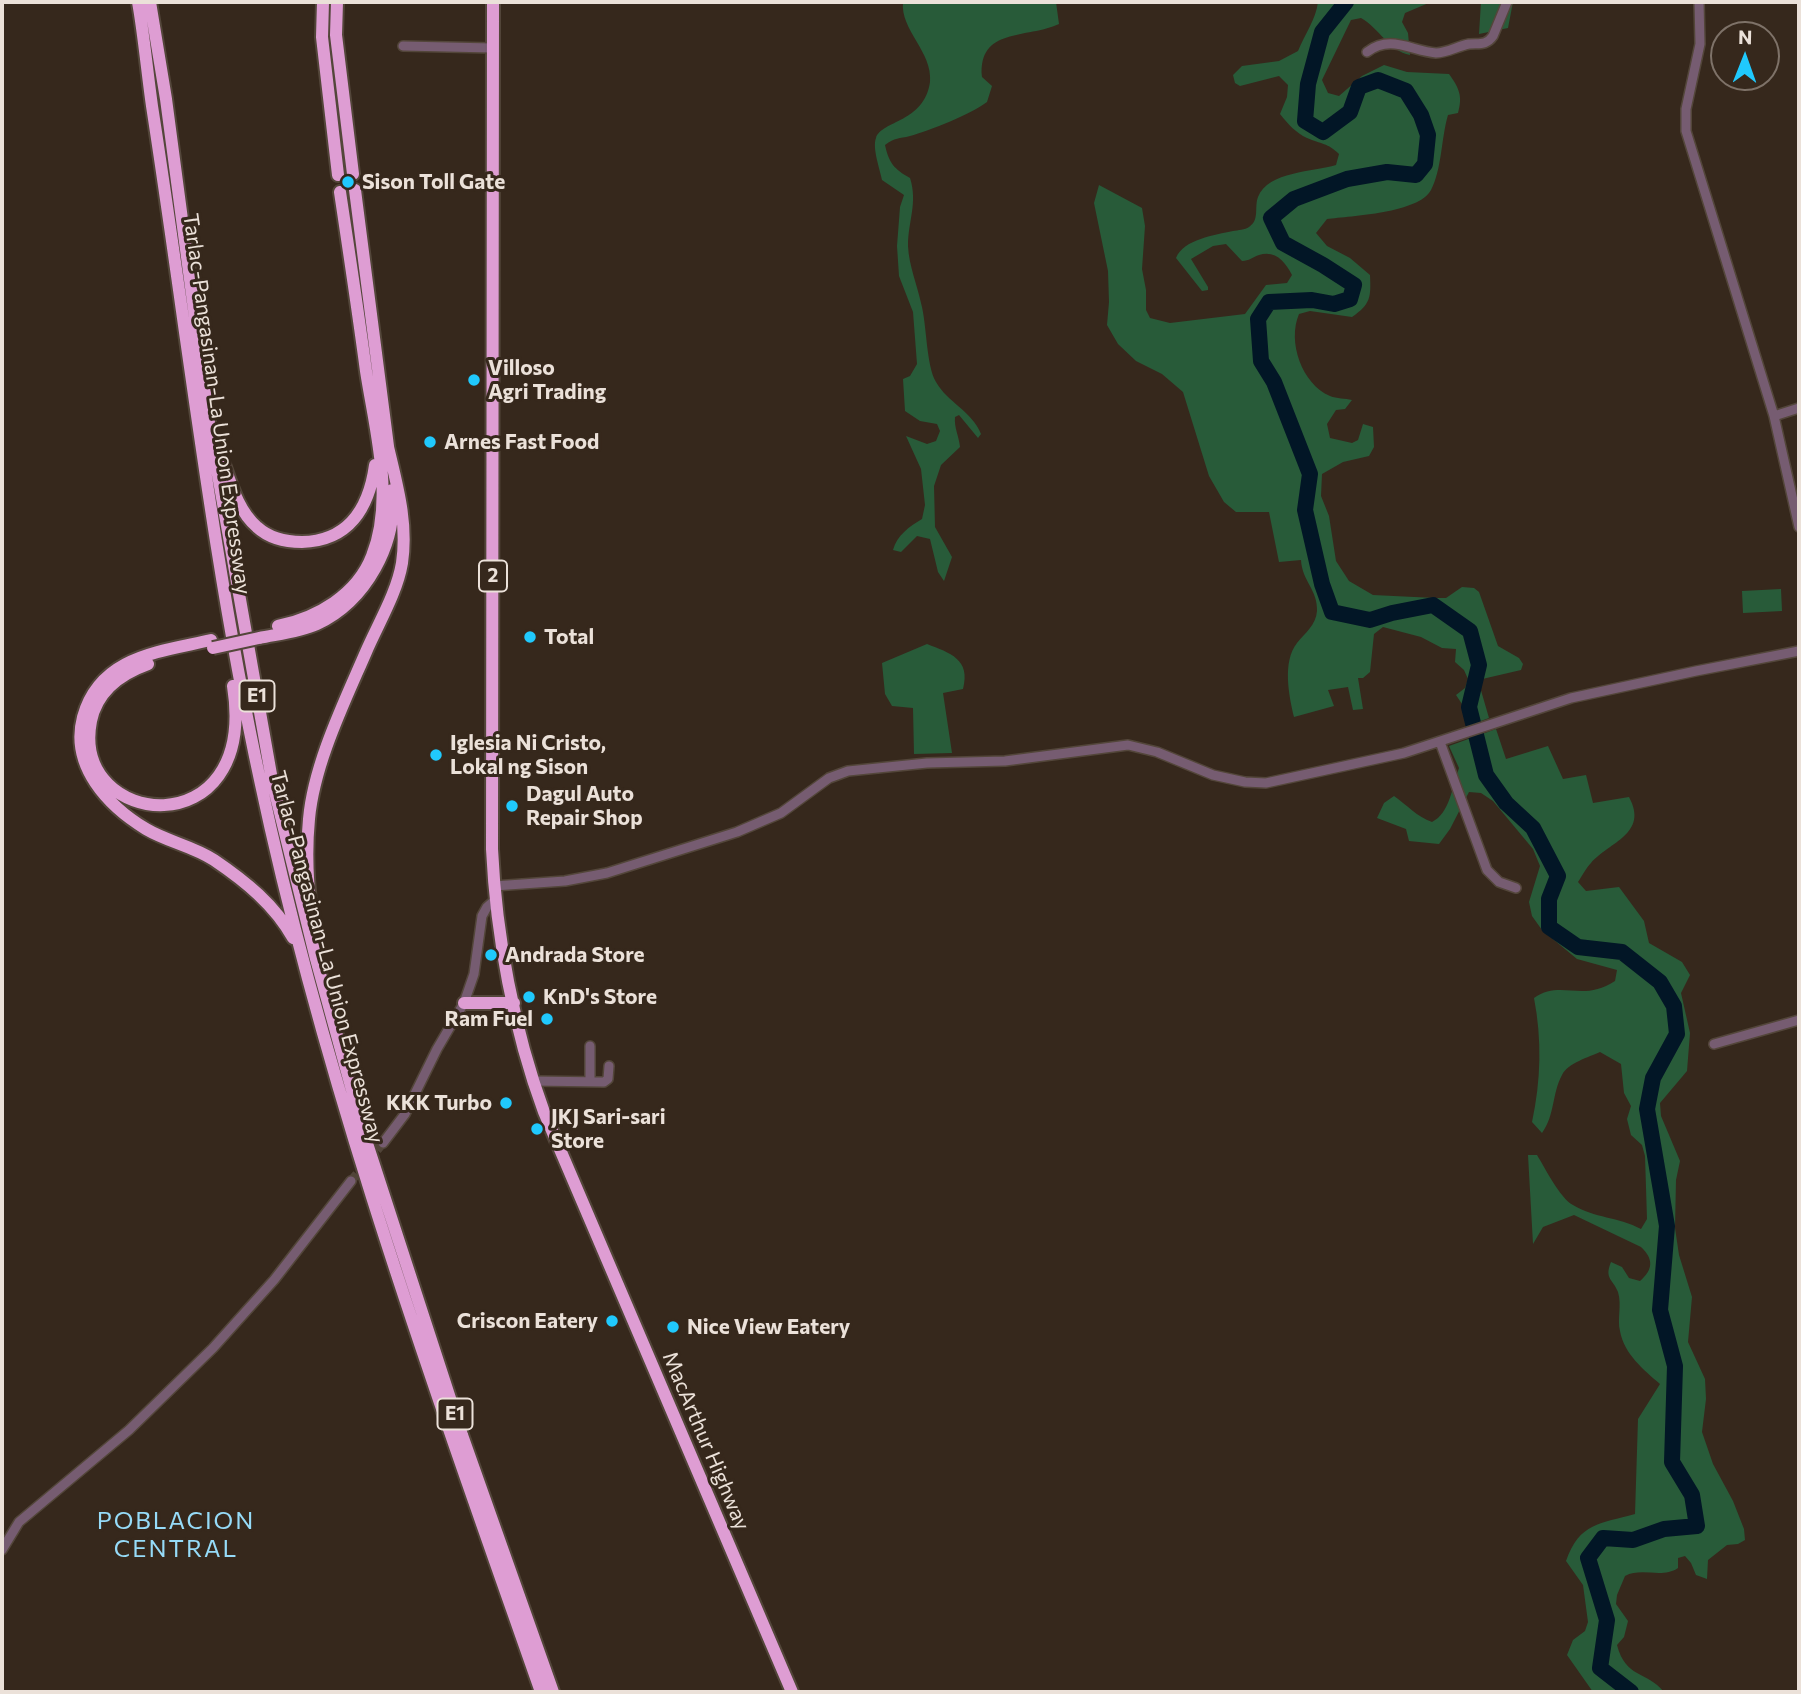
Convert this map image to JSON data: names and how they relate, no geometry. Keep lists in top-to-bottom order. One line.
{"streets":{"highway":["Tarlac-Pangasinan-La Union Expressway","2","E1","MacArthur Highway"]},"districts":["POBLACION CENTRAL"],"places":["Sison Toll Gate","Villoso Agri Trading","Arnes Fast Food","Total","Iglesia Ni Cristo, Lokal ng Sison","Dagul Auto Repair Shop","Andrada Store","KnD's Store","Ram Fuel","KKK Turbo","JKJ Sari-sari Store","Criscon Eatery","Nice View Eatery"],"north":"top"}
